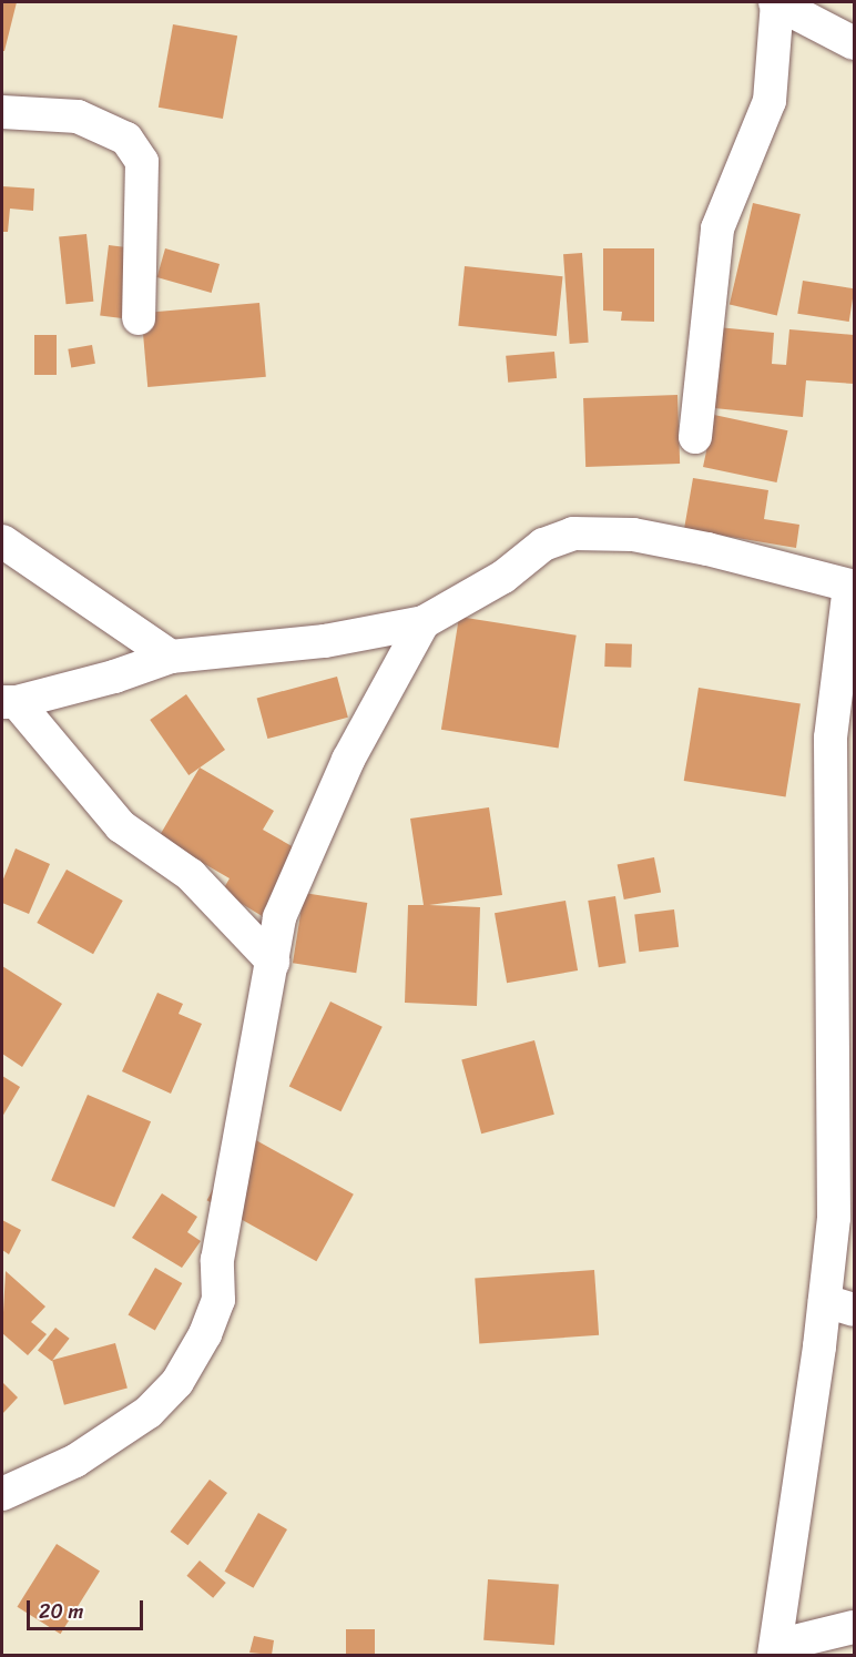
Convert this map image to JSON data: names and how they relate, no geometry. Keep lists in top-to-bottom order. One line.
{"scale_bar":"20 m"}
